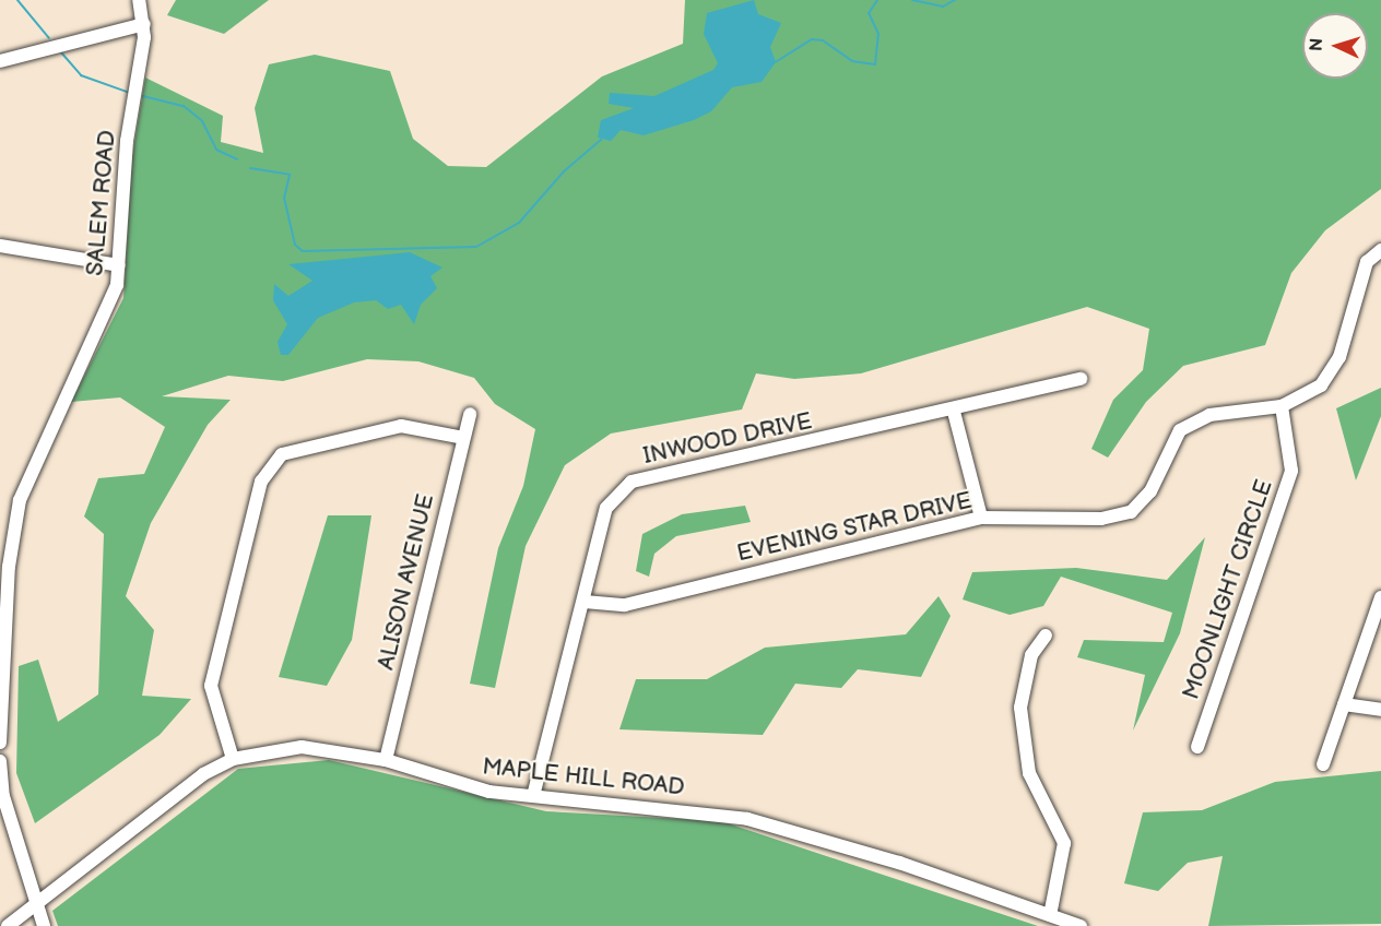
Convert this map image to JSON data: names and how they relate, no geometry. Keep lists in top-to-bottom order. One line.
{"streets":{"street":["SALEM ROAD","INWOOD DRIVE","EVENING STAR DRIVE","ALISON AVENUE","MOONLIGHT CIRCLE","MAPLE HILL ROAD"]},"crossings":[["INWOOD DRIVE","EVENING STAR DRIVE"],["INWOOD DRIVE","MAPLE HILL ROAD"],["EVENING STAR DRIVE","MOONLIGHT CIRCLE"],["ALISON AVENUE","MAPLE HILL ROAD"]],"north":"left"}
